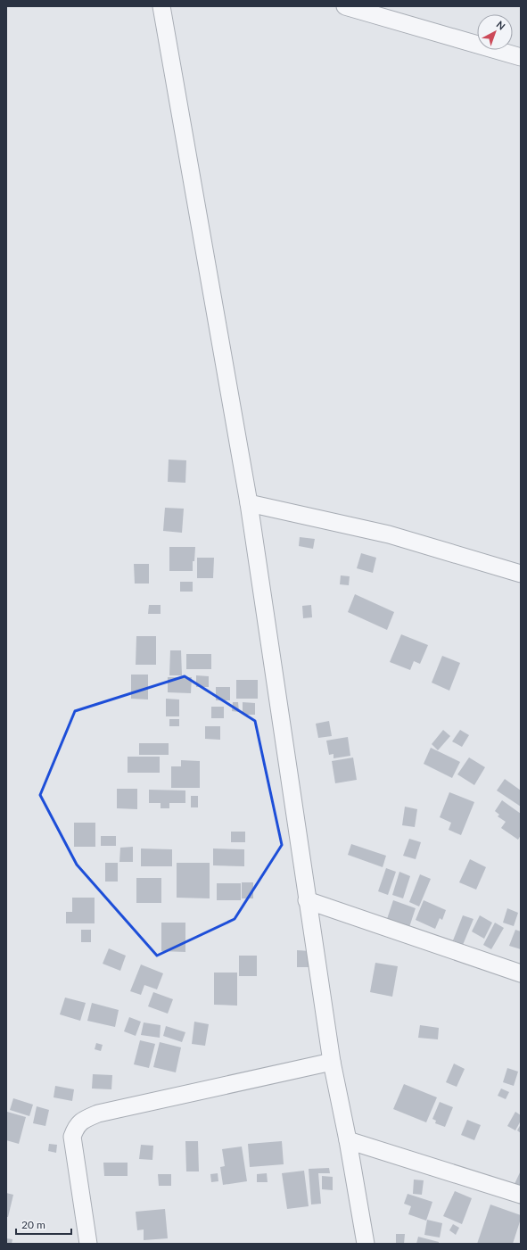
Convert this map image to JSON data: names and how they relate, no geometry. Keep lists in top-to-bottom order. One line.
{"scale_bar":"20 m","north":"top right"}
